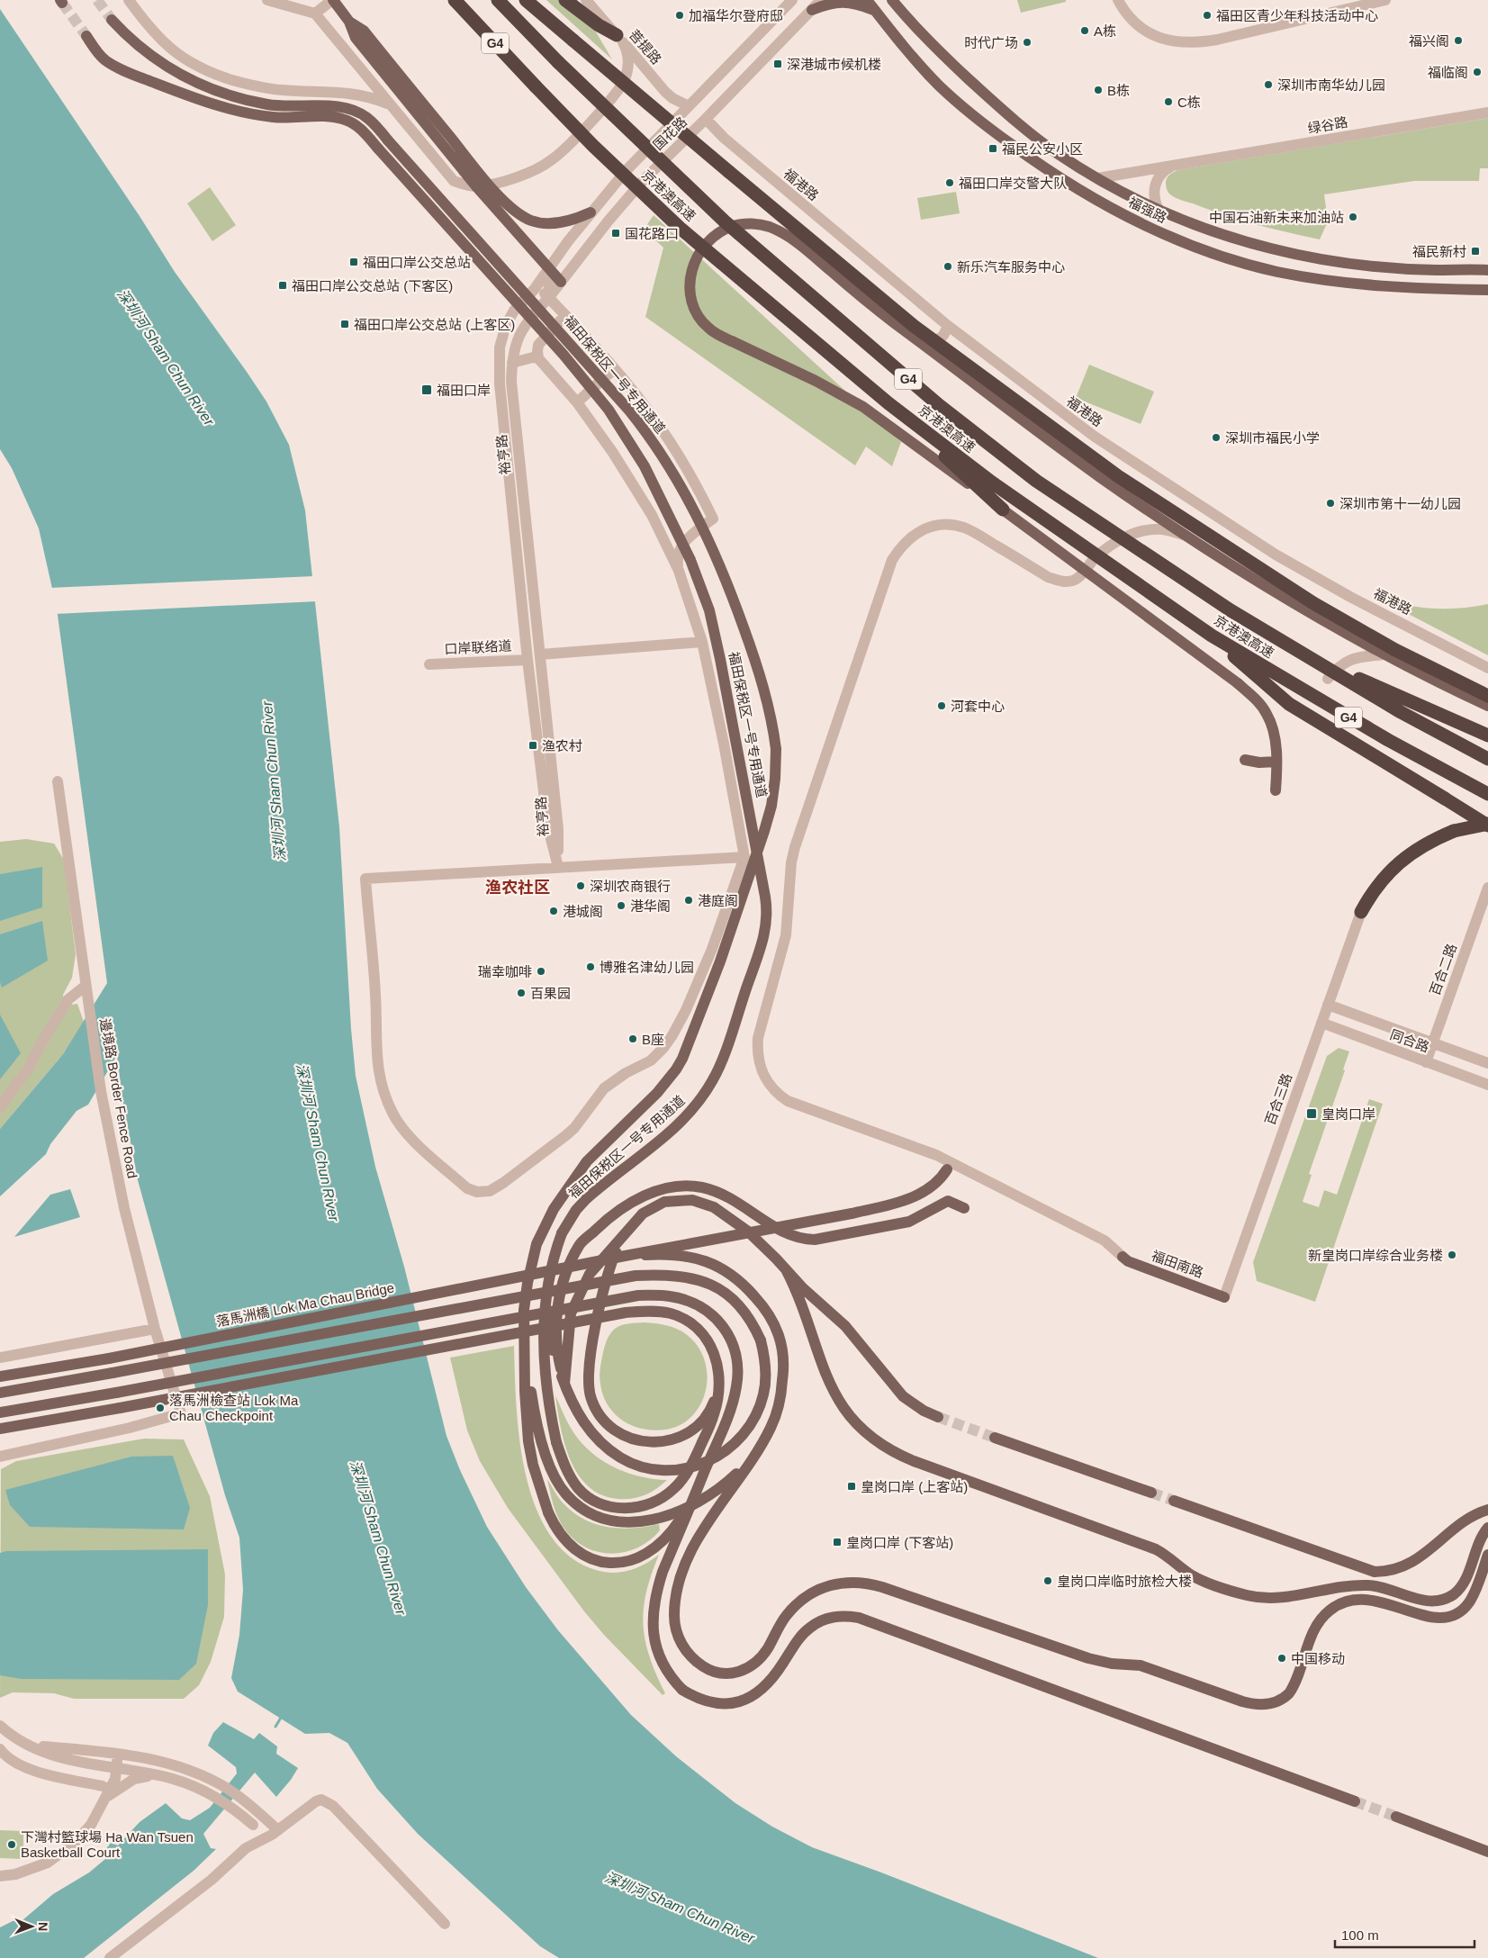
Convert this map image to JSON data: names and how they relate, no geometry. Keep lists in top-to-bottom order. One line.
{"streets":{"highway":["G4","京港澳高速"],"main road":["福强路","福田保税区一号专用通道","福田南路","落馬洲橋 Lok Ma Chau Bridge"],"street":["菩提路","绿谷路","国花路","福港路","裕亨路","口岸联络道","百合二路","同合路","邊境路 Border Fence Road","百合三路"]},"crossings":[["菩提路","国花路"],["绿谷路","福强路"],["国花路","福港路"],["国花路","裕亨路"],["裕亨路","口岸联络道"],["百合二路","同合路"],["同合路","百合三路"],["百合三路","福田南路"]],"districts":["渔农社区"],"water":["深圳河 Sham Chun River"],"places":{"other":["加福华尔登府邸","福田区青少年科技活动中心","A栋","福兴阁","时代广场","福临阁","深圳市南华幼儿园","B栋","C栋","福田口岸交警大队","中国石油新未来加油站","新乐汽车服务中心","深圳市福民小学","深圳市第十一幼儿园","河套中心","深圳农商银行","港庭阁","港华阁","港城阁","博雅名津幼儿园","瑞幸咖啡","百果园","B座","新皇岗口岸综合业务楼","落馬洲檢查站 Lok Ma Chau Checkpoint","皇岗口岸临时旅检大楼","中国移动","下灣村籃球場 Ha Wan Tsuen Basketball Court"],"transit":["深港城市候机楼","福民公安小区","国花路口","福民新村","福田口岸公交总站","福田口岸公交总站 (下客区)","福田口岸公交总站 (上客区)","福田口岸","渔农村","皇岗口岸","皇岗口岸 (上客站)","皇岗口岸 (下客站)"]},"scale_bar":"100 m","north":"right"}
